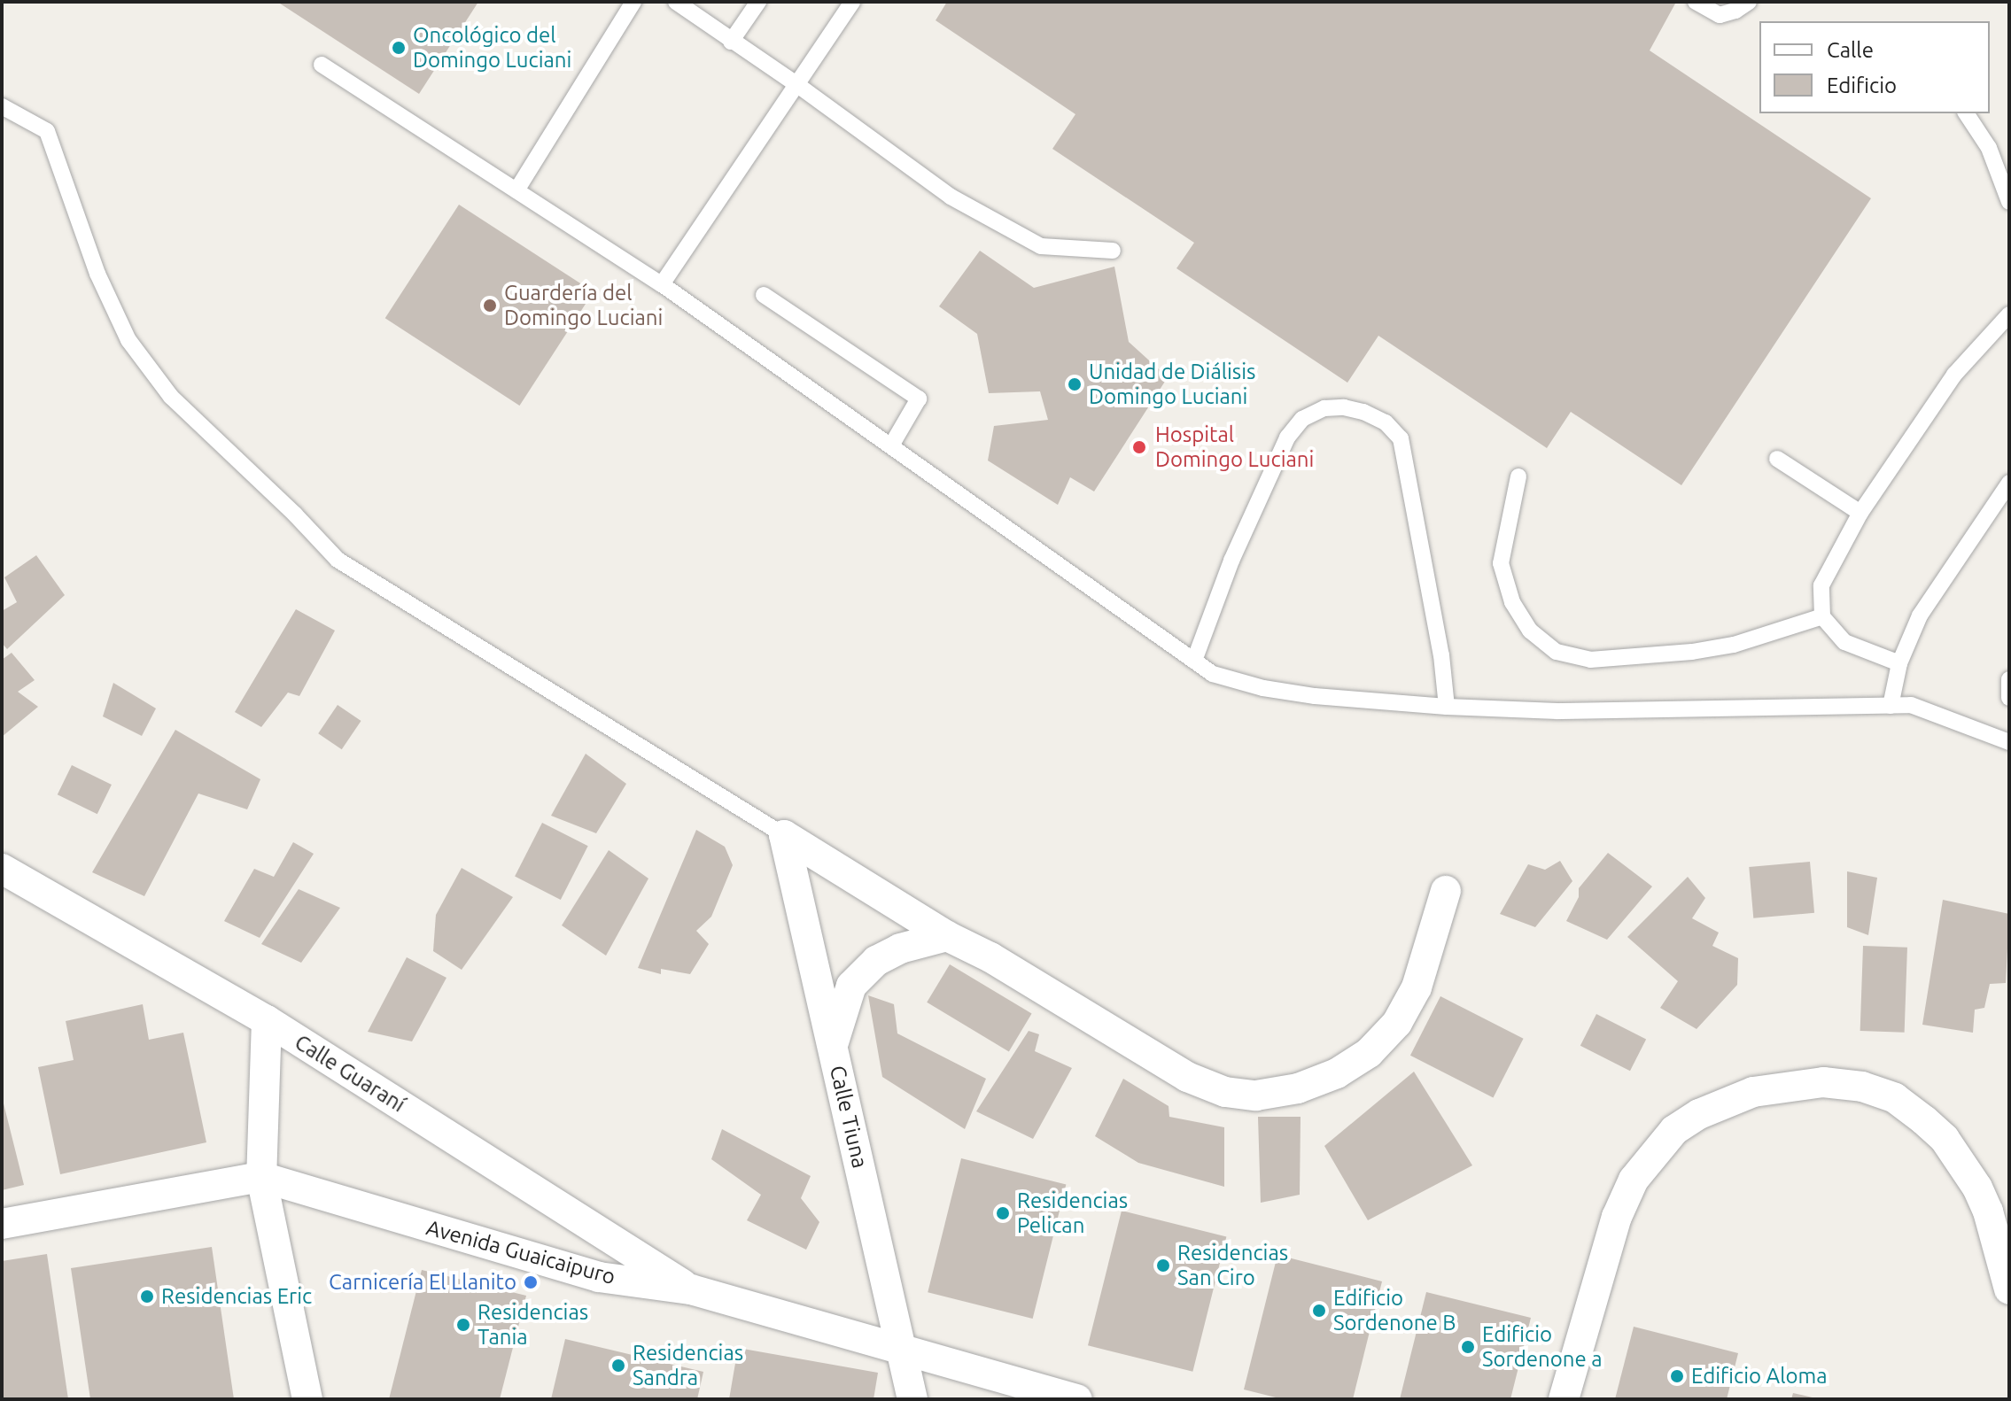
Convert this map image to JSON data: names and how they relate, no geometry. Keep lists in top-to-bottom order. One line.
{"streets":{"street":["Calle Guaraní","Calle Tiuna","Avenida Guaicaipuro"]},"crossings":[["Calle Guaraní","Avenida Guaicaipuro"],["Calle Tiuna","Avenida Guaicaipuro"]],"places":["Oncológico del Domingo Luciani","Guardería del Domingo Luciani","Unidad de Diálisis Domingo Luciani","Hospital Domingo Luciani","Residencias Pelican","Residencias San Ciro","Carnicería El Llanito","Residencias Eric","Edificio Sordenone B","Residencias Tania","Edificio Sordenone a","Residencias Sandra","Edificio Aloma"],"legend":["Calle","Edificio"]}
